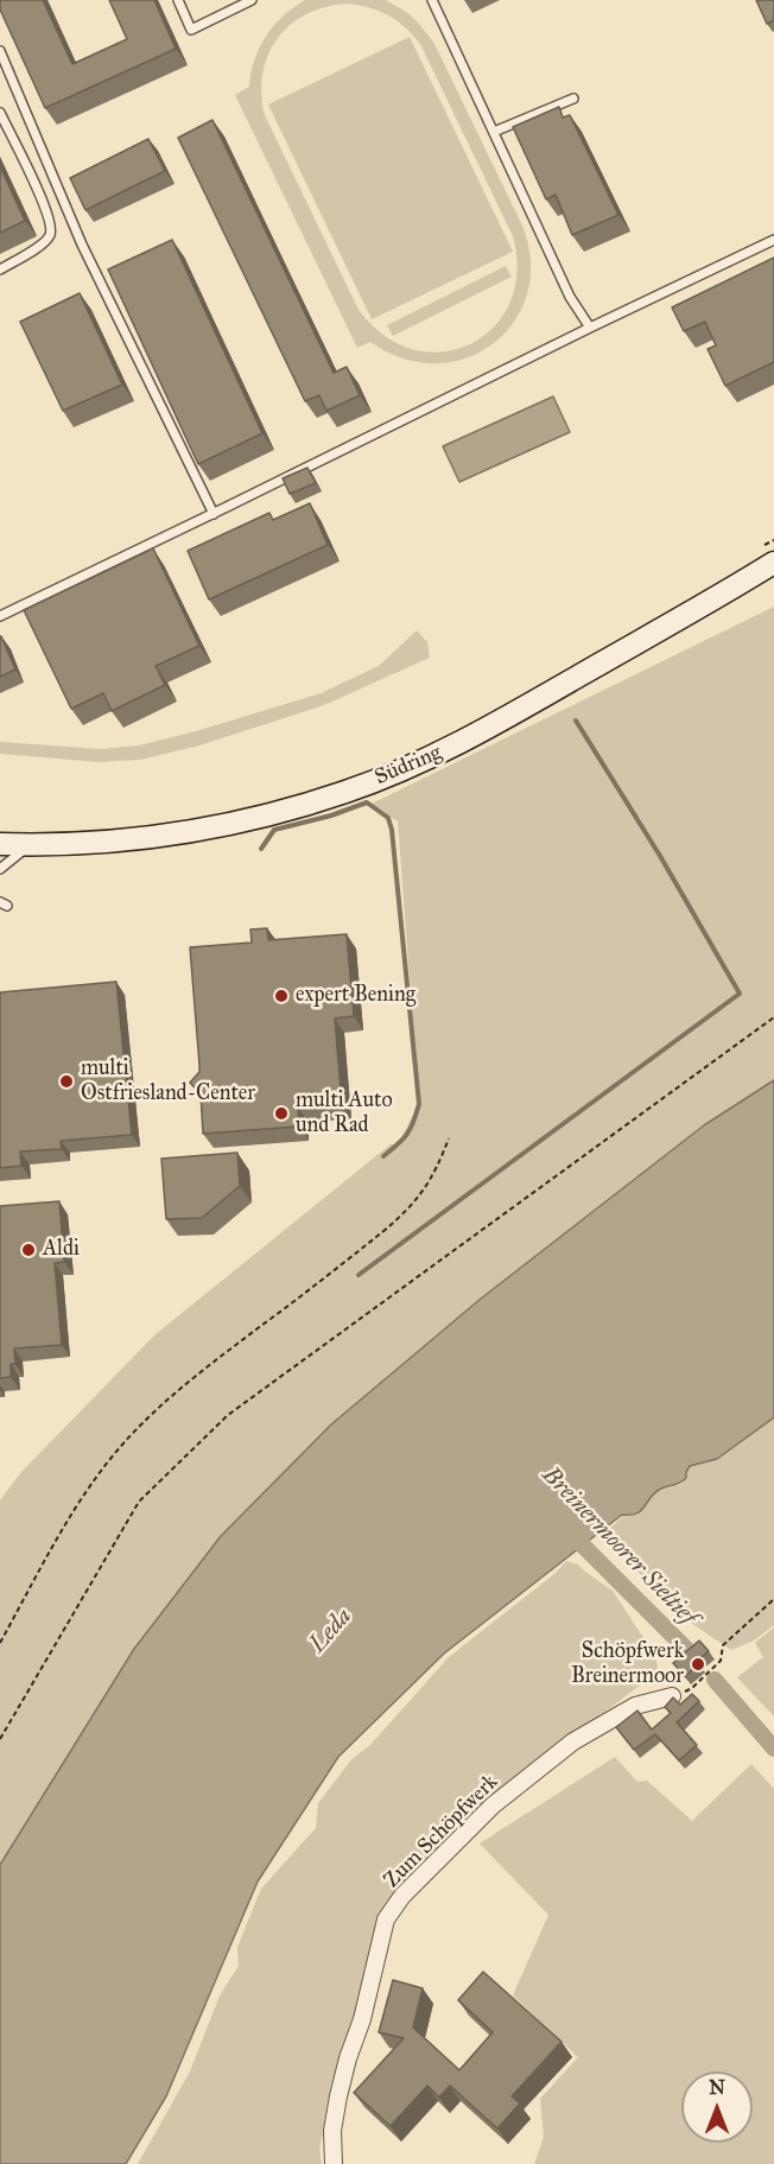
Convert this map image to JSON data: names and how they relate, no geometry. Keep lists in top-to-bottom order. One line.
{"streets":{"main road":["Südring"],"street":["Zum Schöpfwerk"]},"water":["Breinermoorer Sieltief","Leda"],"places":["expert Bening","multi Ostfriesland-Center","multi Auto und Rad","Aldi","Schöpfwerk Breinermoor"],"north":"top"}
